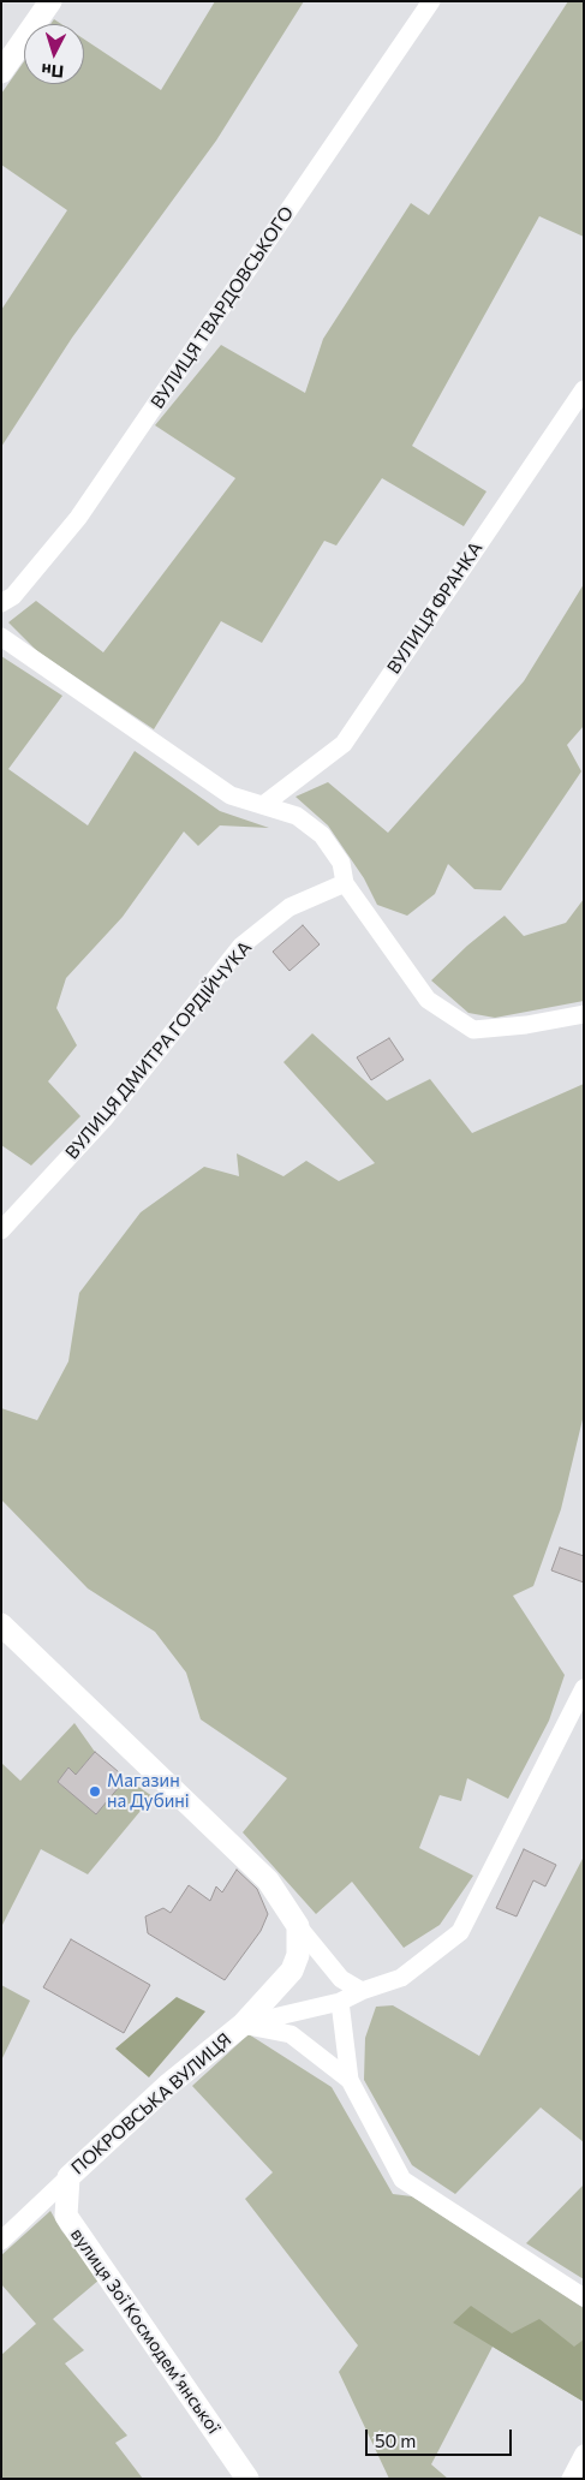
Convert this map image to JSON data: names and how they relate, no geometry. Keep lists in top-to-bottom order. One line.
{"streets":{"street":["ВУЛИЦЯ ТВАРДОВСЬКОГО","ВУЛИЦЯ ФРАНКА","ВУЛИЦЯ ДМИТРА ГОРДІЙЧУКА","ПОКРОВСЬКА ВУЛИЦЯ","вулиця Зої Космодемʼянської"]},"crossings":[["ПОКРОВСЬКА ВУЛИЦЯ","вулиця Зої Космодемʼянської"]],"places":["Магазин на Дубині"],"scale_bar":"50 m","north":"bottom"}
